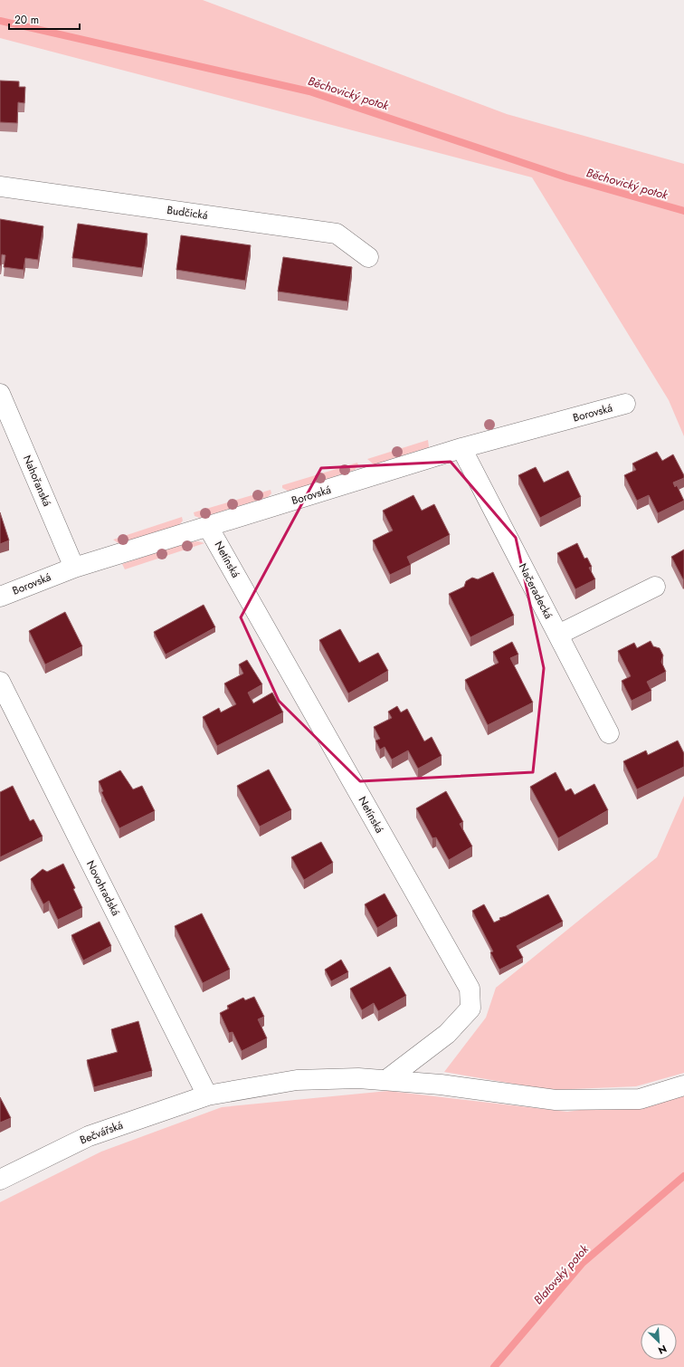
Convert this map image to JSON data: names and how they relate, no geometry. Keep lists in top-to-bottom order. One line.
{"streets":{"street":["Budčická","Borovská","Nahořanská","Netínská","Načeradecká","Novohradská","Bečvářská"]},"crossings":[["Borovská","Nahořanská"],["Borovská","Netínská"],["Borovská","Načeradecká"],["Netínská","Bečvářská"],["Novohradská","Bečvářská"]],"water":["Běchovický potok","Blatovský potok"],"scale_bar":"20 m","north":"bottom right"}
